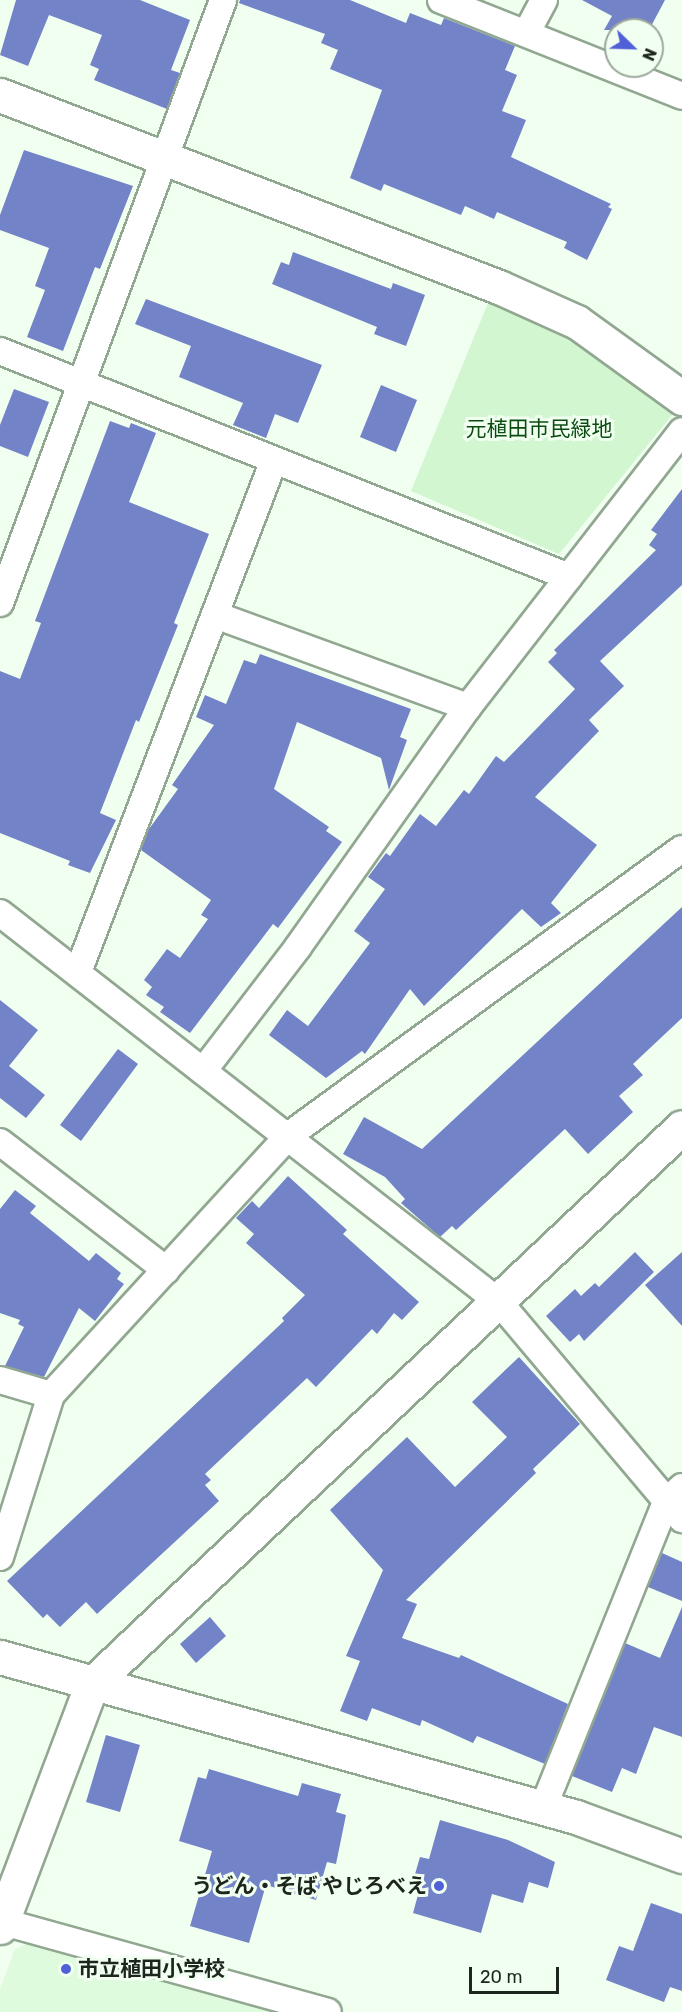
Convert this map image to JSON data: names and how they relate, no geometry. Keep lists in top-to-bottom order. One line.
{"parks":["元植田市民緑地"],"places":["うどん・そば やじろべえ","市立植田小学校"],"scale_bar":"20 m","north":"bottom right"}
